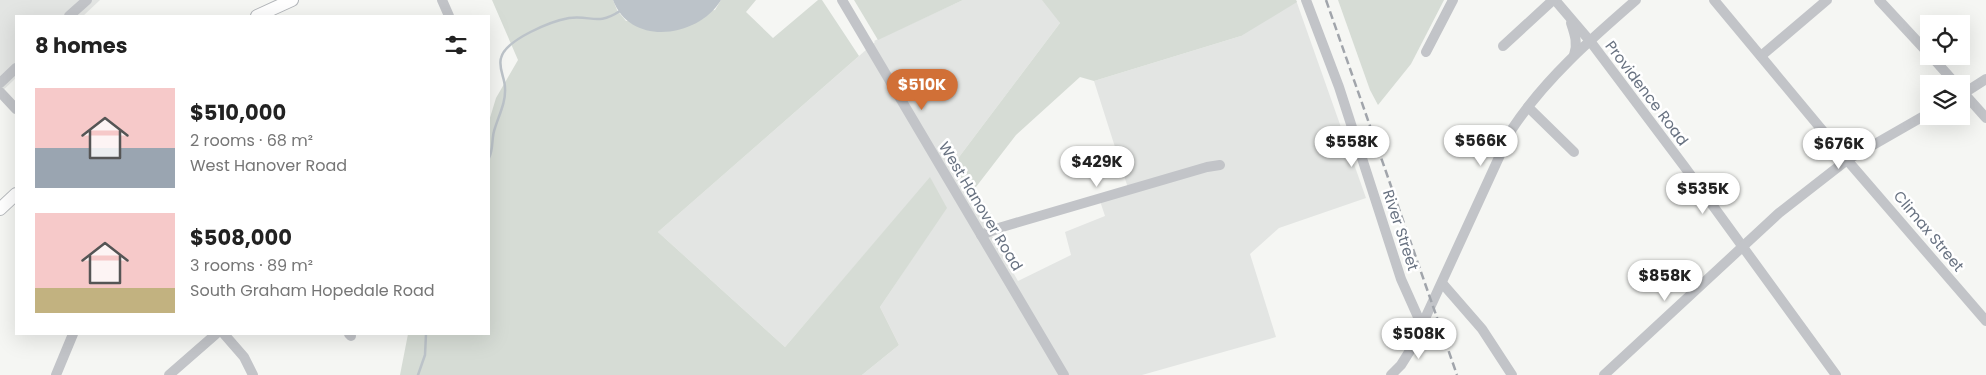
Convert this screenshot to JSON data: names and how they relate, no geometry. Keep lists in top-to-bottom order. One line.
{"streets":{"street":["Providence Road","West Hanover Road","River Street","Climax Street"]},"page":{"heading":"8 homes","price":["$510K","$566K","$558K","$676K","$429K","$535K","$858K","$508K"],"list":[{"name":"$510,000","note":"2 rooms · 68 m² · West Hanover Road"},{"name":"$508,000","note":"3 rooms · 89 m² · South Graham Hopedale Road"}]}}
